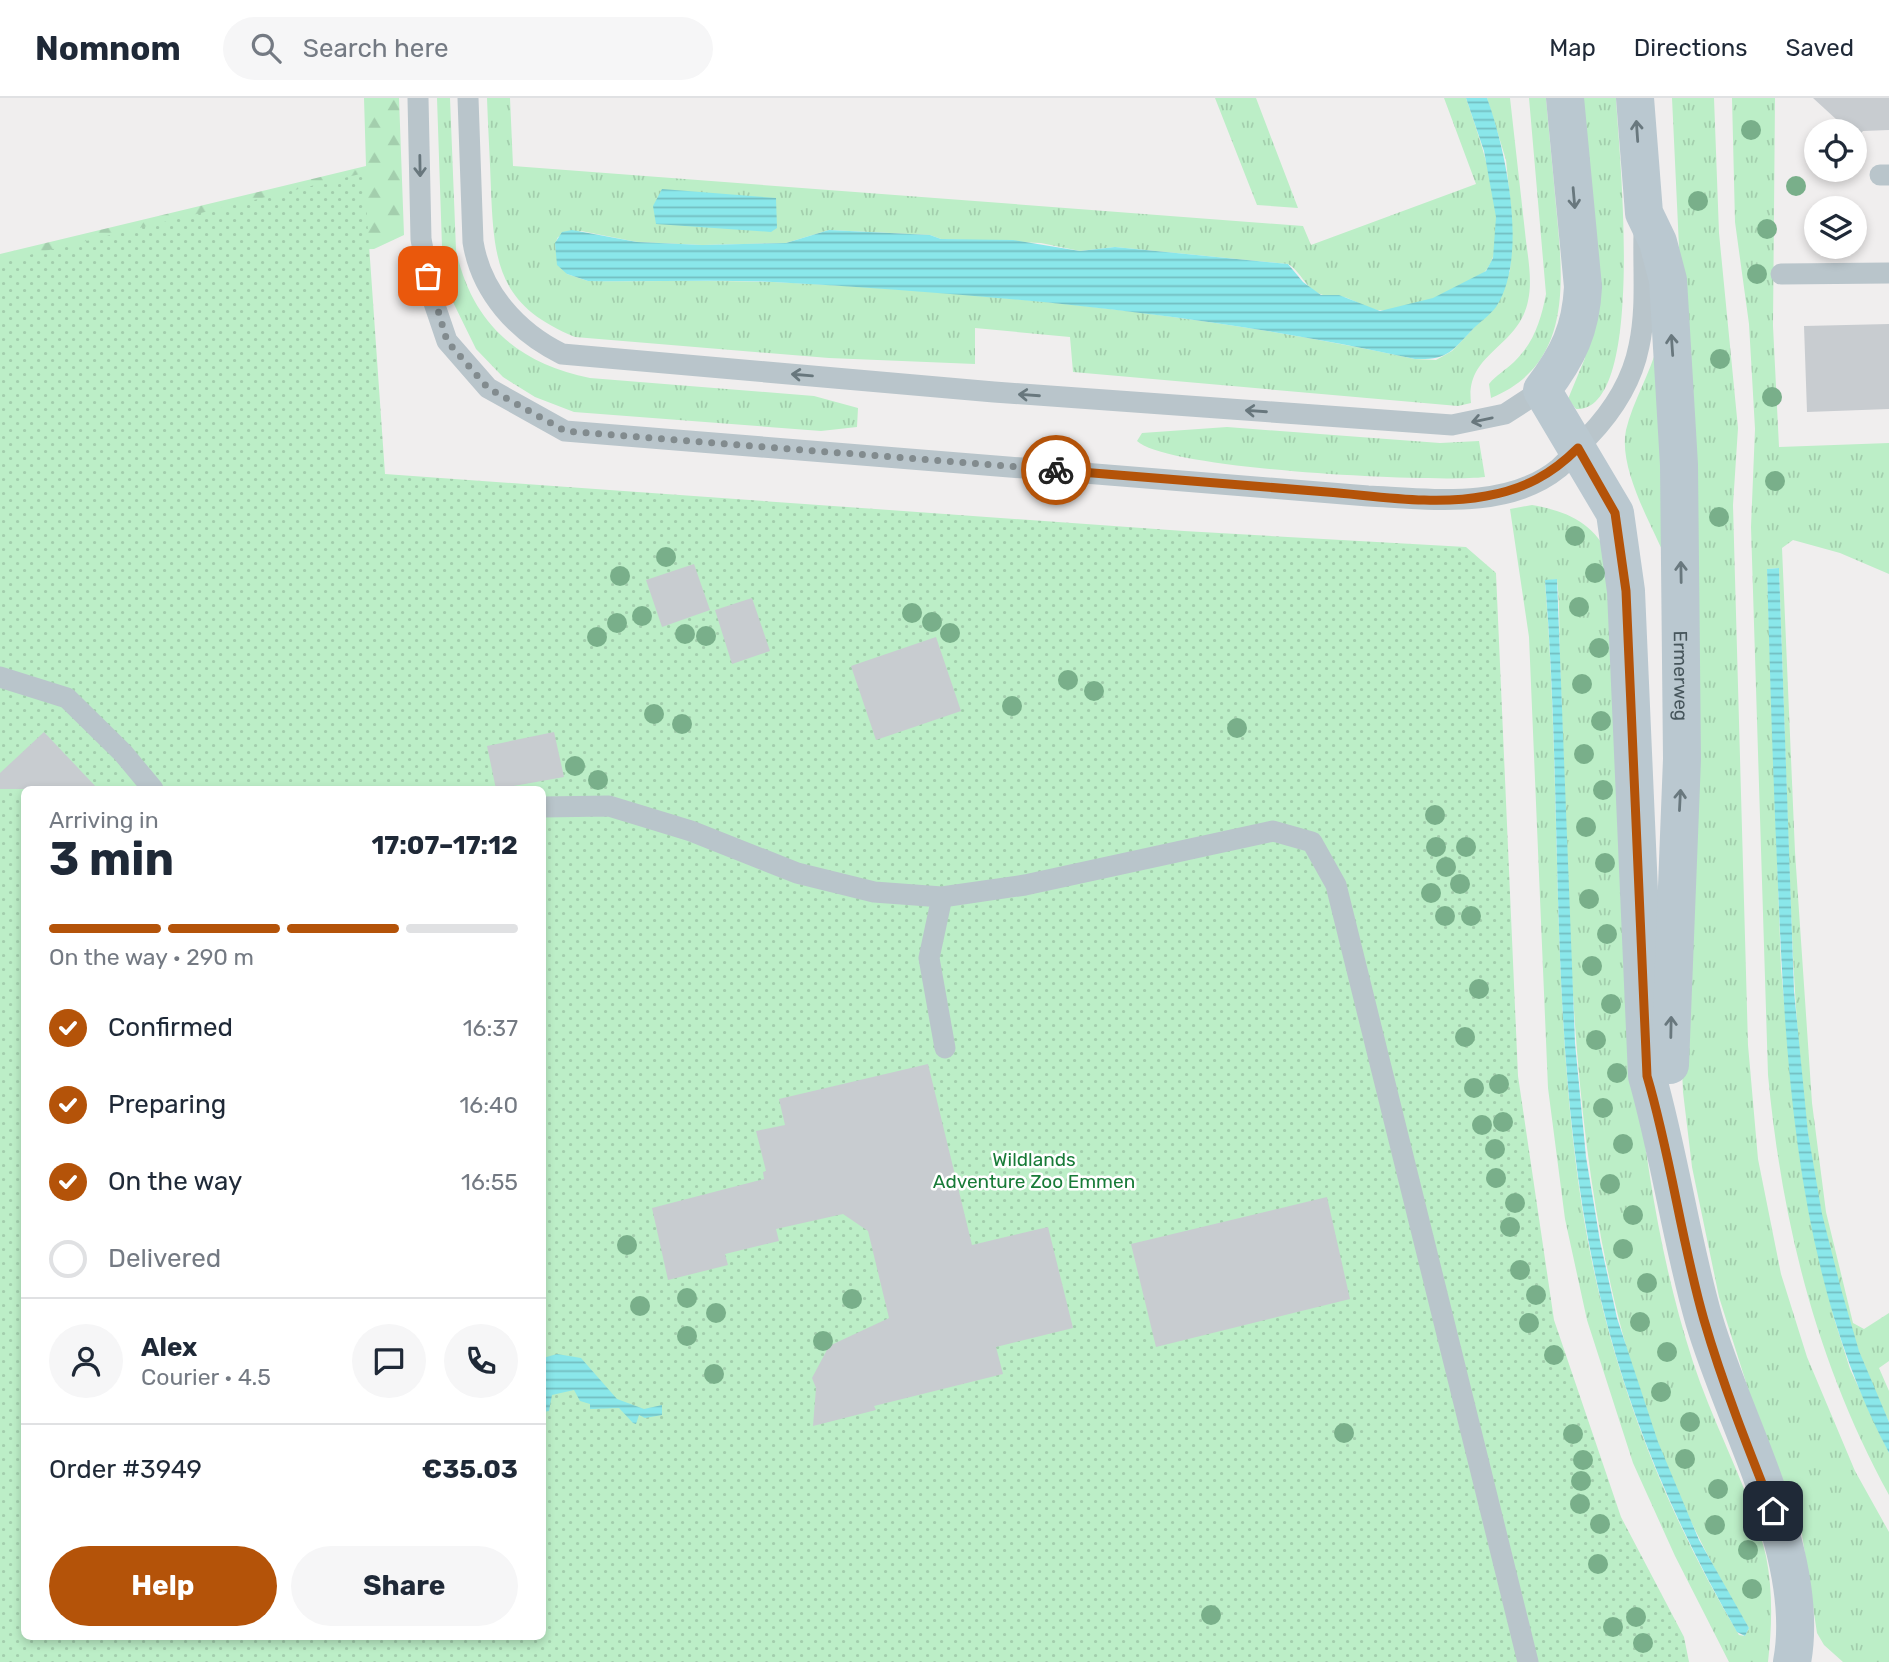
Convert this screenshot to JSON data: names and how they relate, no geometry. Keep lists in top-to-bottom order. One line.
{"streets":{"street":["Ermerweg"]},"one_way":["Ermerweg"],"parks":["Wildlands Adventure Zoo Emmen"],"page":{"header":"Nomnom","search":"Search here","nav":["Map","Directions","Saved"],"heading":["3 min","Arriving in","17:07–17:12"],"panel":["Alex","Courier · 4.5","Order #3949","€35.03"],"bar":"On the way · 290 m","list":[["Confirmed","16:37"],["Preparing","16:40"],["On the way","16:55"],"Delivered"],"buttons":["Help","Share"]}}
